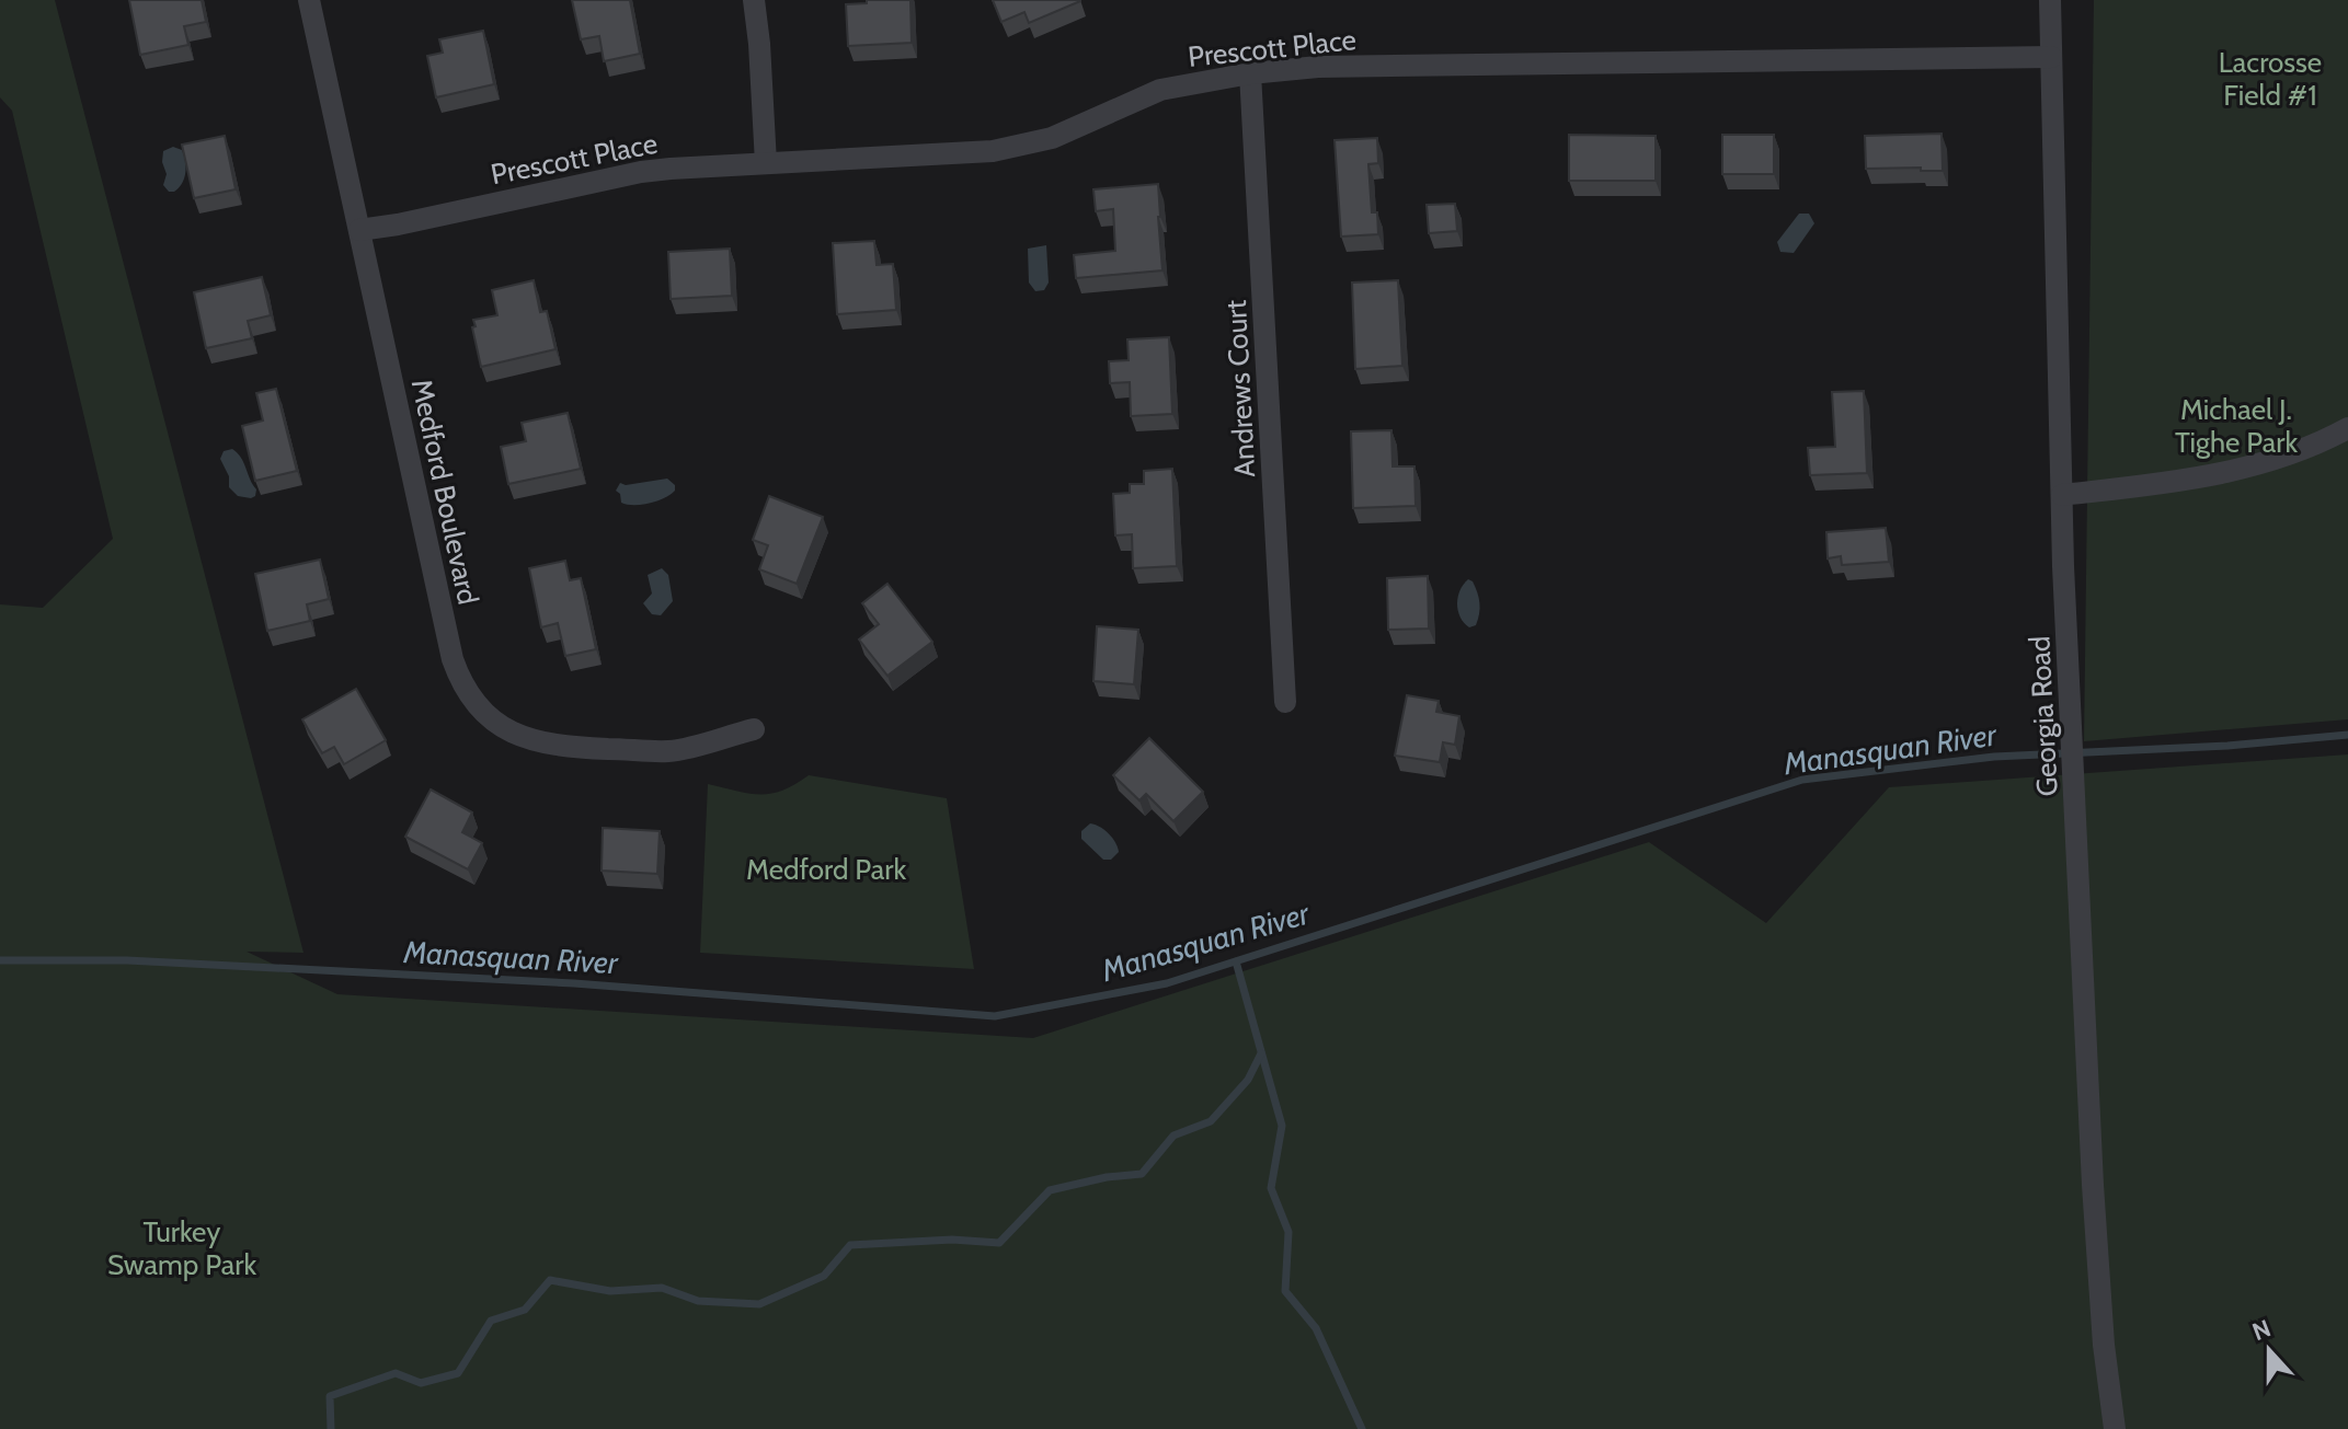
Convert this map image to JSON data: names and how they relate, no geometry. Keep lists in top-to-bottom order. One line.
{"streets":{"street":["Prescott Place","Andrews Court","Medford Boulevard","Georgia Road"]},"crossings":[["Prescott Place","Andrews Court"],["Prescott Place","Medford Boulevard"],["Prescott Place","Georgia Road"]],"water":["Manasquan River"],"parks":["Lacrosse Field #1","Michael J. Tighe Park","Medford Park","Turkey Swamp Park"],"north":"top"}
